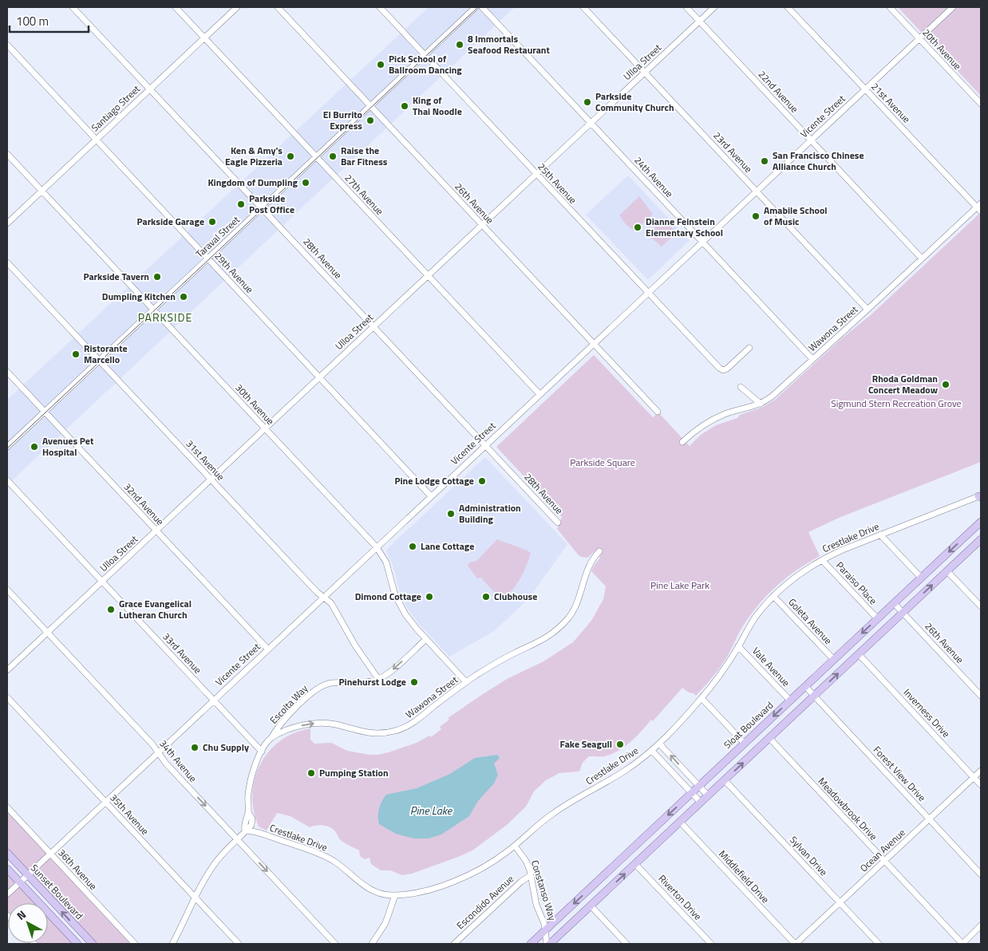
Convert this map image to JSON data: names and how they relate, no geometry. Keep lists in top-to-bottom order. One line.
{"streets":{"main road":["Sloat Boulevard","Sunset Boulevard"],"street":["20th Avenue","Ulloa Street","22nd Avenue","21st Avenue","Santiago Street","Vicente Street","23rd Avenue","24th Avenue","25th Avenue","27th Avenue","26th Avenue","Taraval Street","28th Avenue","29th Avenue","Wawona Street","30th Avenue","31st Avenue","32nd Avenue","Crestlake Drive","Paraiso Place","Goleta Avenue","33rd Avenue","Vale Avenue","Escolta Way","Inverness Drive","34th Avenue","Forest View Drive","Meadowbrook Drive","35th Avenue","Ocean Avenue","Sylvan Drive","36th Avenue","Middlefield Drive","Constanso Way","Riverton Drive","Escondido Avenue"]},"crossings":[["20th Avenue","Vicente Street"],["Ulloa Street","22nd Avenue"],["Ulloa Street","23rd Avenue"],["Ulloa Street","24th Avenue"],["Ulloa Street","25th Avenue"],["Ulloa Street","27th Avenue"],["Ulloa Street","26th Avenue"],["Ulloa Street","28th Avenue"],["Ulloa Street","29th Avenue"],["Ulloa Street","30th Avenue"],["Ulloa Street","31st Avenue"],["Ulloa Street","32nd Avenue"],["Ulloa Street","33rd Avenue"],["Ulloa Street","34th Avenue"],["22nd Avenue","Vicente Street"],["22nd Avenue","Wawona Street"],["21st Avenue","Vicente Street"],["21st Avenue","Wawona Street"],["Santiago Street","27th Avenue"],["Santiago Street","28th Avenue"],["Santiago Street","29th Avenue"],["Santiago Street","30th Avenue"],["Vicente Street","23rd Avenue"],["Vicente Street","24th Avenue"],["Vicente Street","25th Avenue"],["Vicente Street","27th Avenue"],["Vicente Street","26th Avenue"],["Vicente Street","28th Avenue"],["Vicente Street","29th Avenue"],["Vicente Street","30th Avenue"],["Vicente Street","31st Avenue"],["Vicente Street","32nd Avenue"],["Vicente Street","33rd Avenue"],["Vicente Street","34th Avenue"],["Vicente Street","35th Avenue"],["Vicente Street","36th Avenue"],["Vicente Street","Sunset Boulevard"],["23rd Avenue","Wawona Street"],["24th Avenue","Wawona Street"],["25th Avenue","Taraval Street"],["27th Avenue","Taraval Street"],["26th Avenue","Taraval Street"],["26th Avenue","Sloat Boulevard"],["Taraval Street","28th Avenue"],["Taraval Street","29th Avenue"],["Taraval Street","30th Avenue"],["Taraval Street","31st Avenue"],["Taraval Street","32nd Avenue"],["Wawona Street","30th Avenue"],["Wawona Street","Escolta Way"],["30th Avenue","Escolta Way"],["31st Avenue","Escolta Way"],["Crestlake Drive","Paraiso Place"],["Crestlake Drive","Goleta Avenue"],["Crestlake Drive","Vale Avenue"],["Crestlake Drive","Constanso Way"],["Paraiso Place","Sloat Boulevard"],["Goleta Avenue","Sloat Boulevard"],["Vale Avenue","Sloat Boulevard"],["Inverness Drive","Ocean Avenue"],["Sloat Boulevard","Forest View Drive"],["Sloat Boulevard","Constanso Way"],["Forest View Drive","Ocean Avenue"],["Meadowbrook Drive","Ocean Avenue"],["Ocean Avenue","Sylvan Drive"],["Ocean Avenue","Middlefield Drive"],["Constanso Way","Escondido Avenue"]],"one_way":["34th Avenue"],"districts":["PARKSIDE"],"water":["Pine Lake"],"parks":["Sigmund Stern Recreation Grove","Parkside Square","Pine Lake Park"],"places":["8 Immortals Seafood Restaurant","Pick School of Ballroom Dancing","Parkside Community Church","King of Thai Noodle","El Burrito Express","Ken & Amy's Eagle Pizzeria","Raise the Bar Fitness","San Francisco Chinese Alliance Church","Kingdom of Dumpling","Parkside Post Office","Amabile School of Music","Parkside Garage","Dianne Feinstein Elementary School","Parkside Tavern","Dumpling Kitchen","Ristorante Marcello","Rhoda Goldman Concert Meadow","Avenues Pet Hospital","Pine Lodge Cottage","Administration Building","Lane Cottage","Dimond Cottage","Clubhouse","Grace Evangelical Lutheran Church","Pinehurst Lodge","Fake Seagull","Chu Supply","Pumping Station"],"scale_bar":"100 m","north":"top left"}
